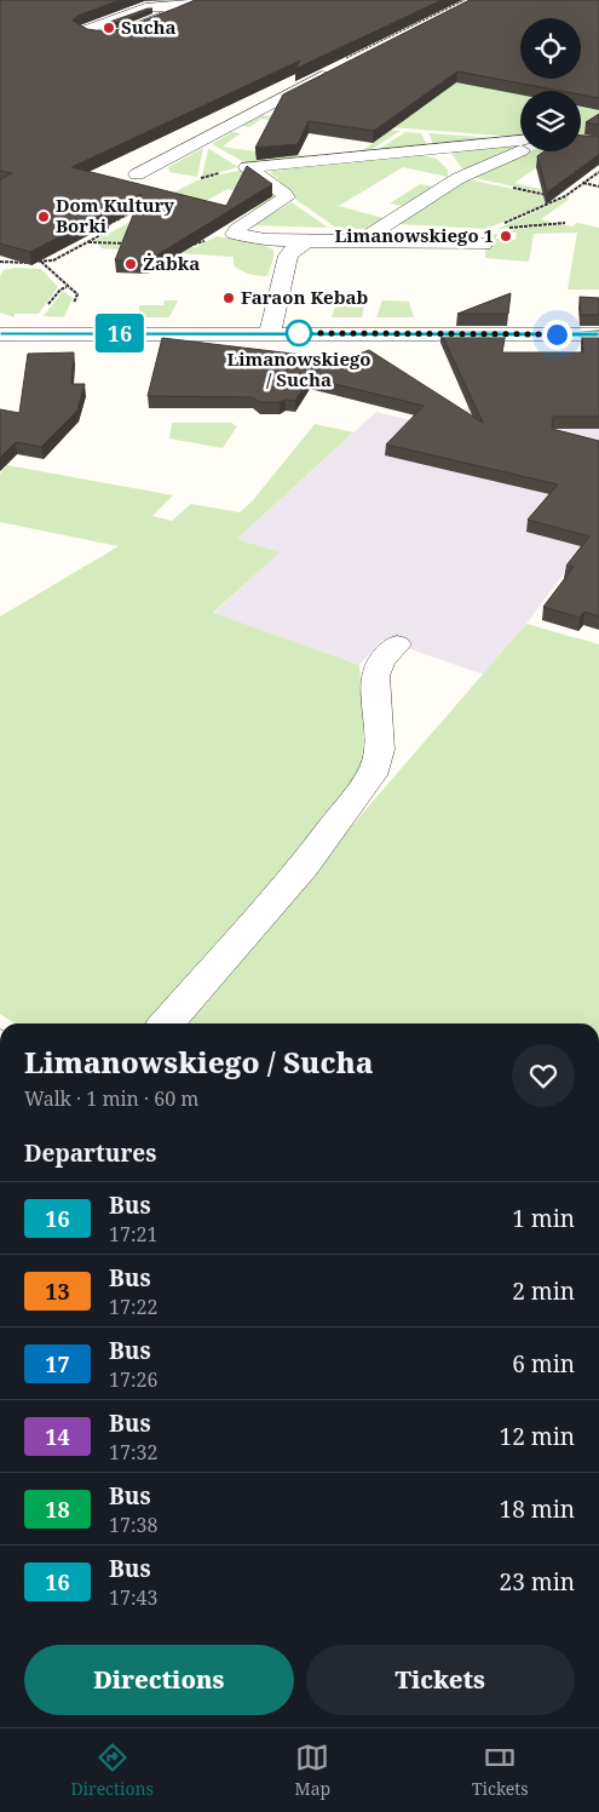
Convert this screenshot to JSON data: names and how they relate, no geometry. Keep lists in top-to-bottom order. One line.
{"places":["Sucha","Dom Kultury Borki","Limanowskiego 1","Żabka","Faraon Kebab","Limanowskiego / Sucha"],"lines":["bus line 16"],"page":{"on_map":"16","heading":[["Limanowskiego / Sucha","Walk · 1 min · 60 m"],"Departures"],"list":[{"mark":"16","name":"Bus","note":"17:21","value":"1 min"},{"mark":"13","name":"Bus","note":"17:22","value":"2 min"},{"mark":"17","name":"Bus","note":"17:26","value":"6 min"},{"mark":"14","name":"Bus","note":"17:32","value":"12 min"},{"mark":"18","name":"Bus","note":"17:38","value":"18 min"},{"mark":"16","name":"Bus","note":"17:43","value":"23 min"}],"buttons":["Directions","Tickets"],"tabs":["Directions","Map","Tickets"]}}
